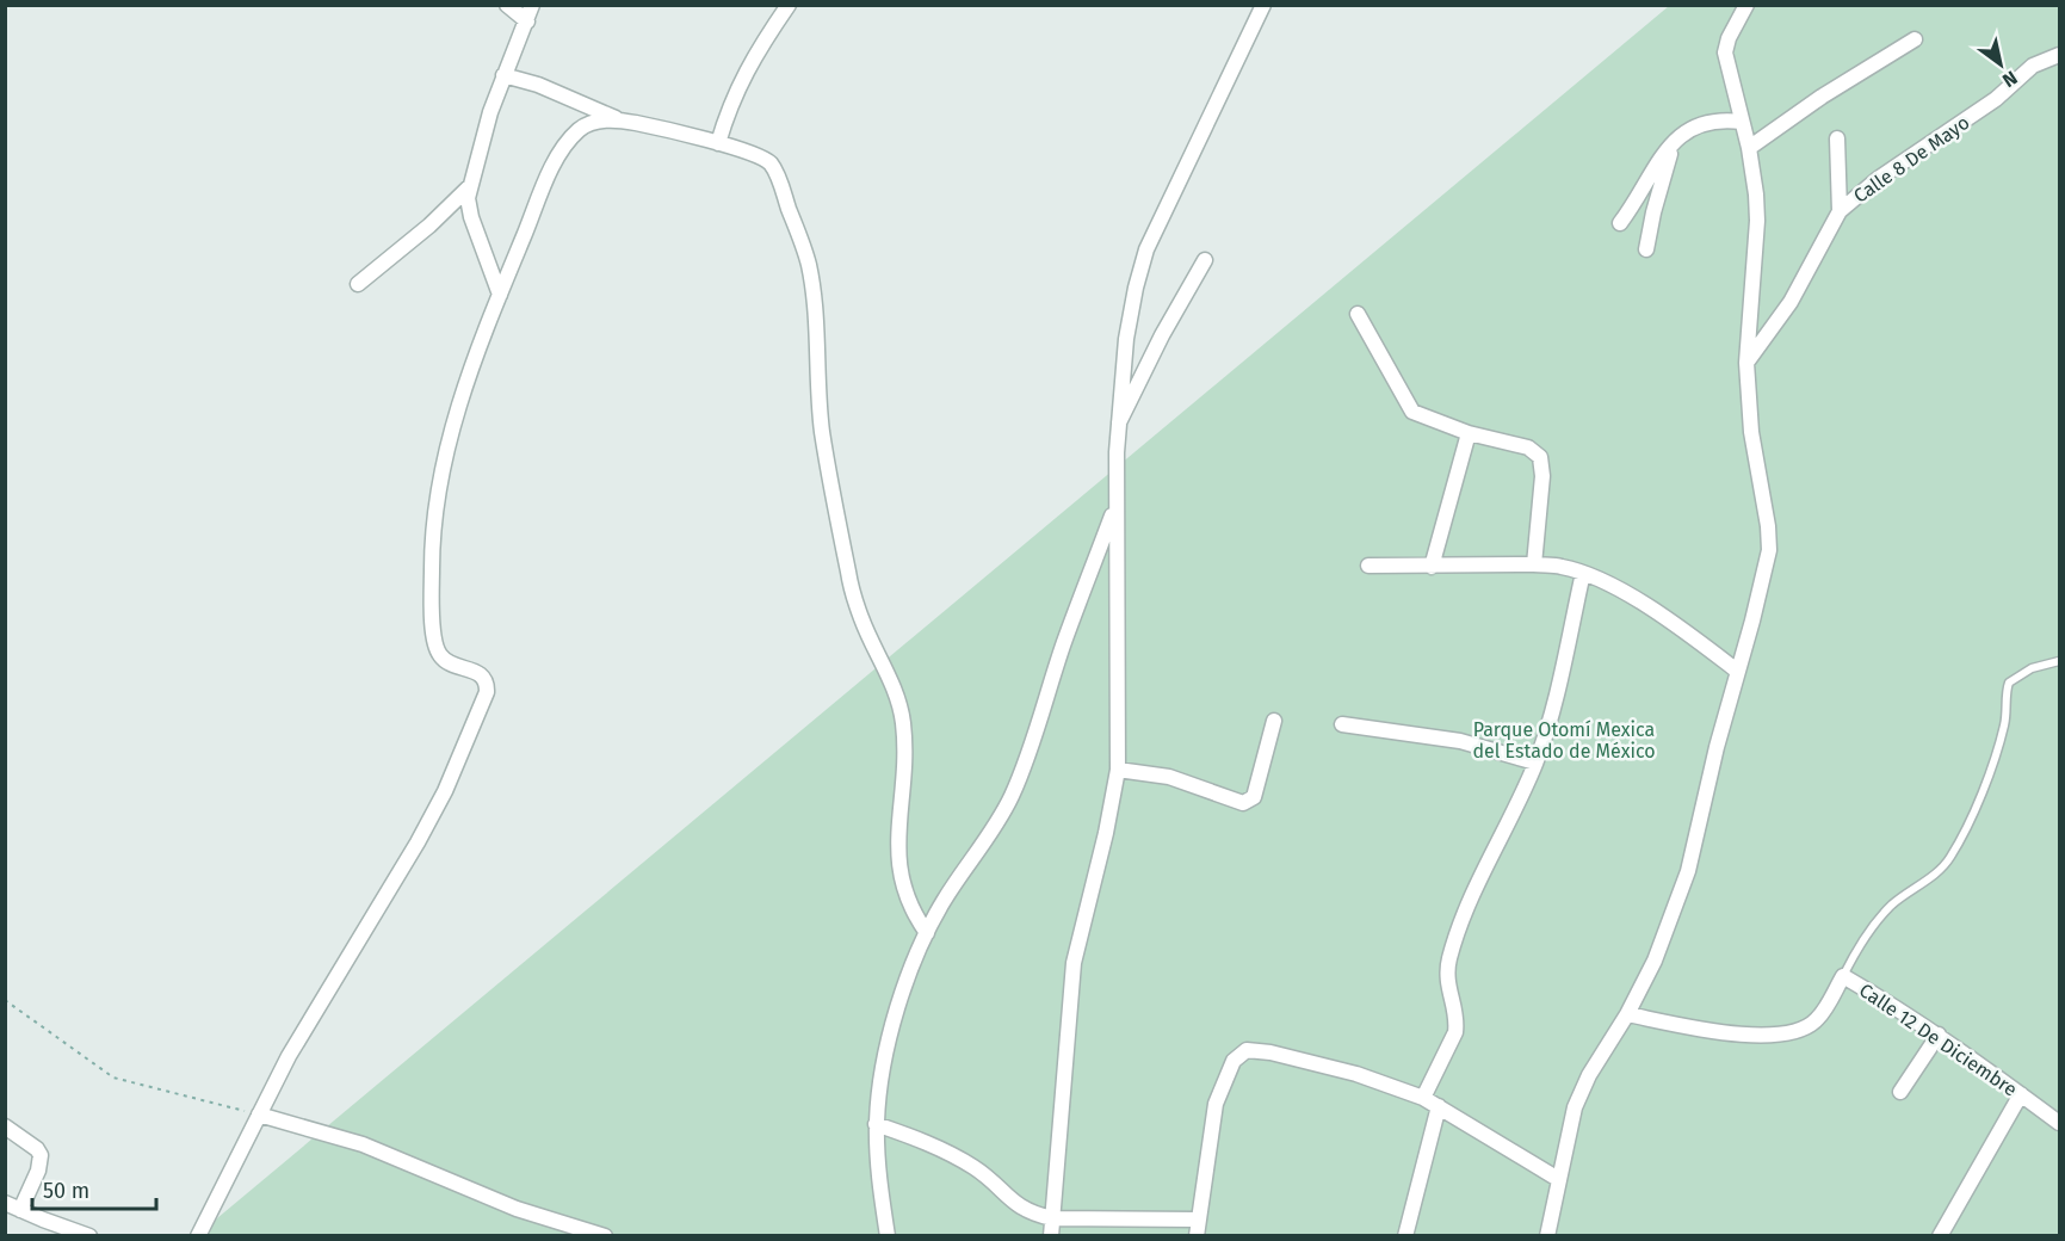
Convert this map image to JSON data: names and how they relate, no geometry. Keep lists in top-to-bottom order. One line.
{"streets":{"street":["Calle 8 De Mayo","Calle 12 De Diciembre"]},"parks":["Parque Otomí Mexica del Estado de México"],"scale_bar":"50 m","north":"bottom right"}
